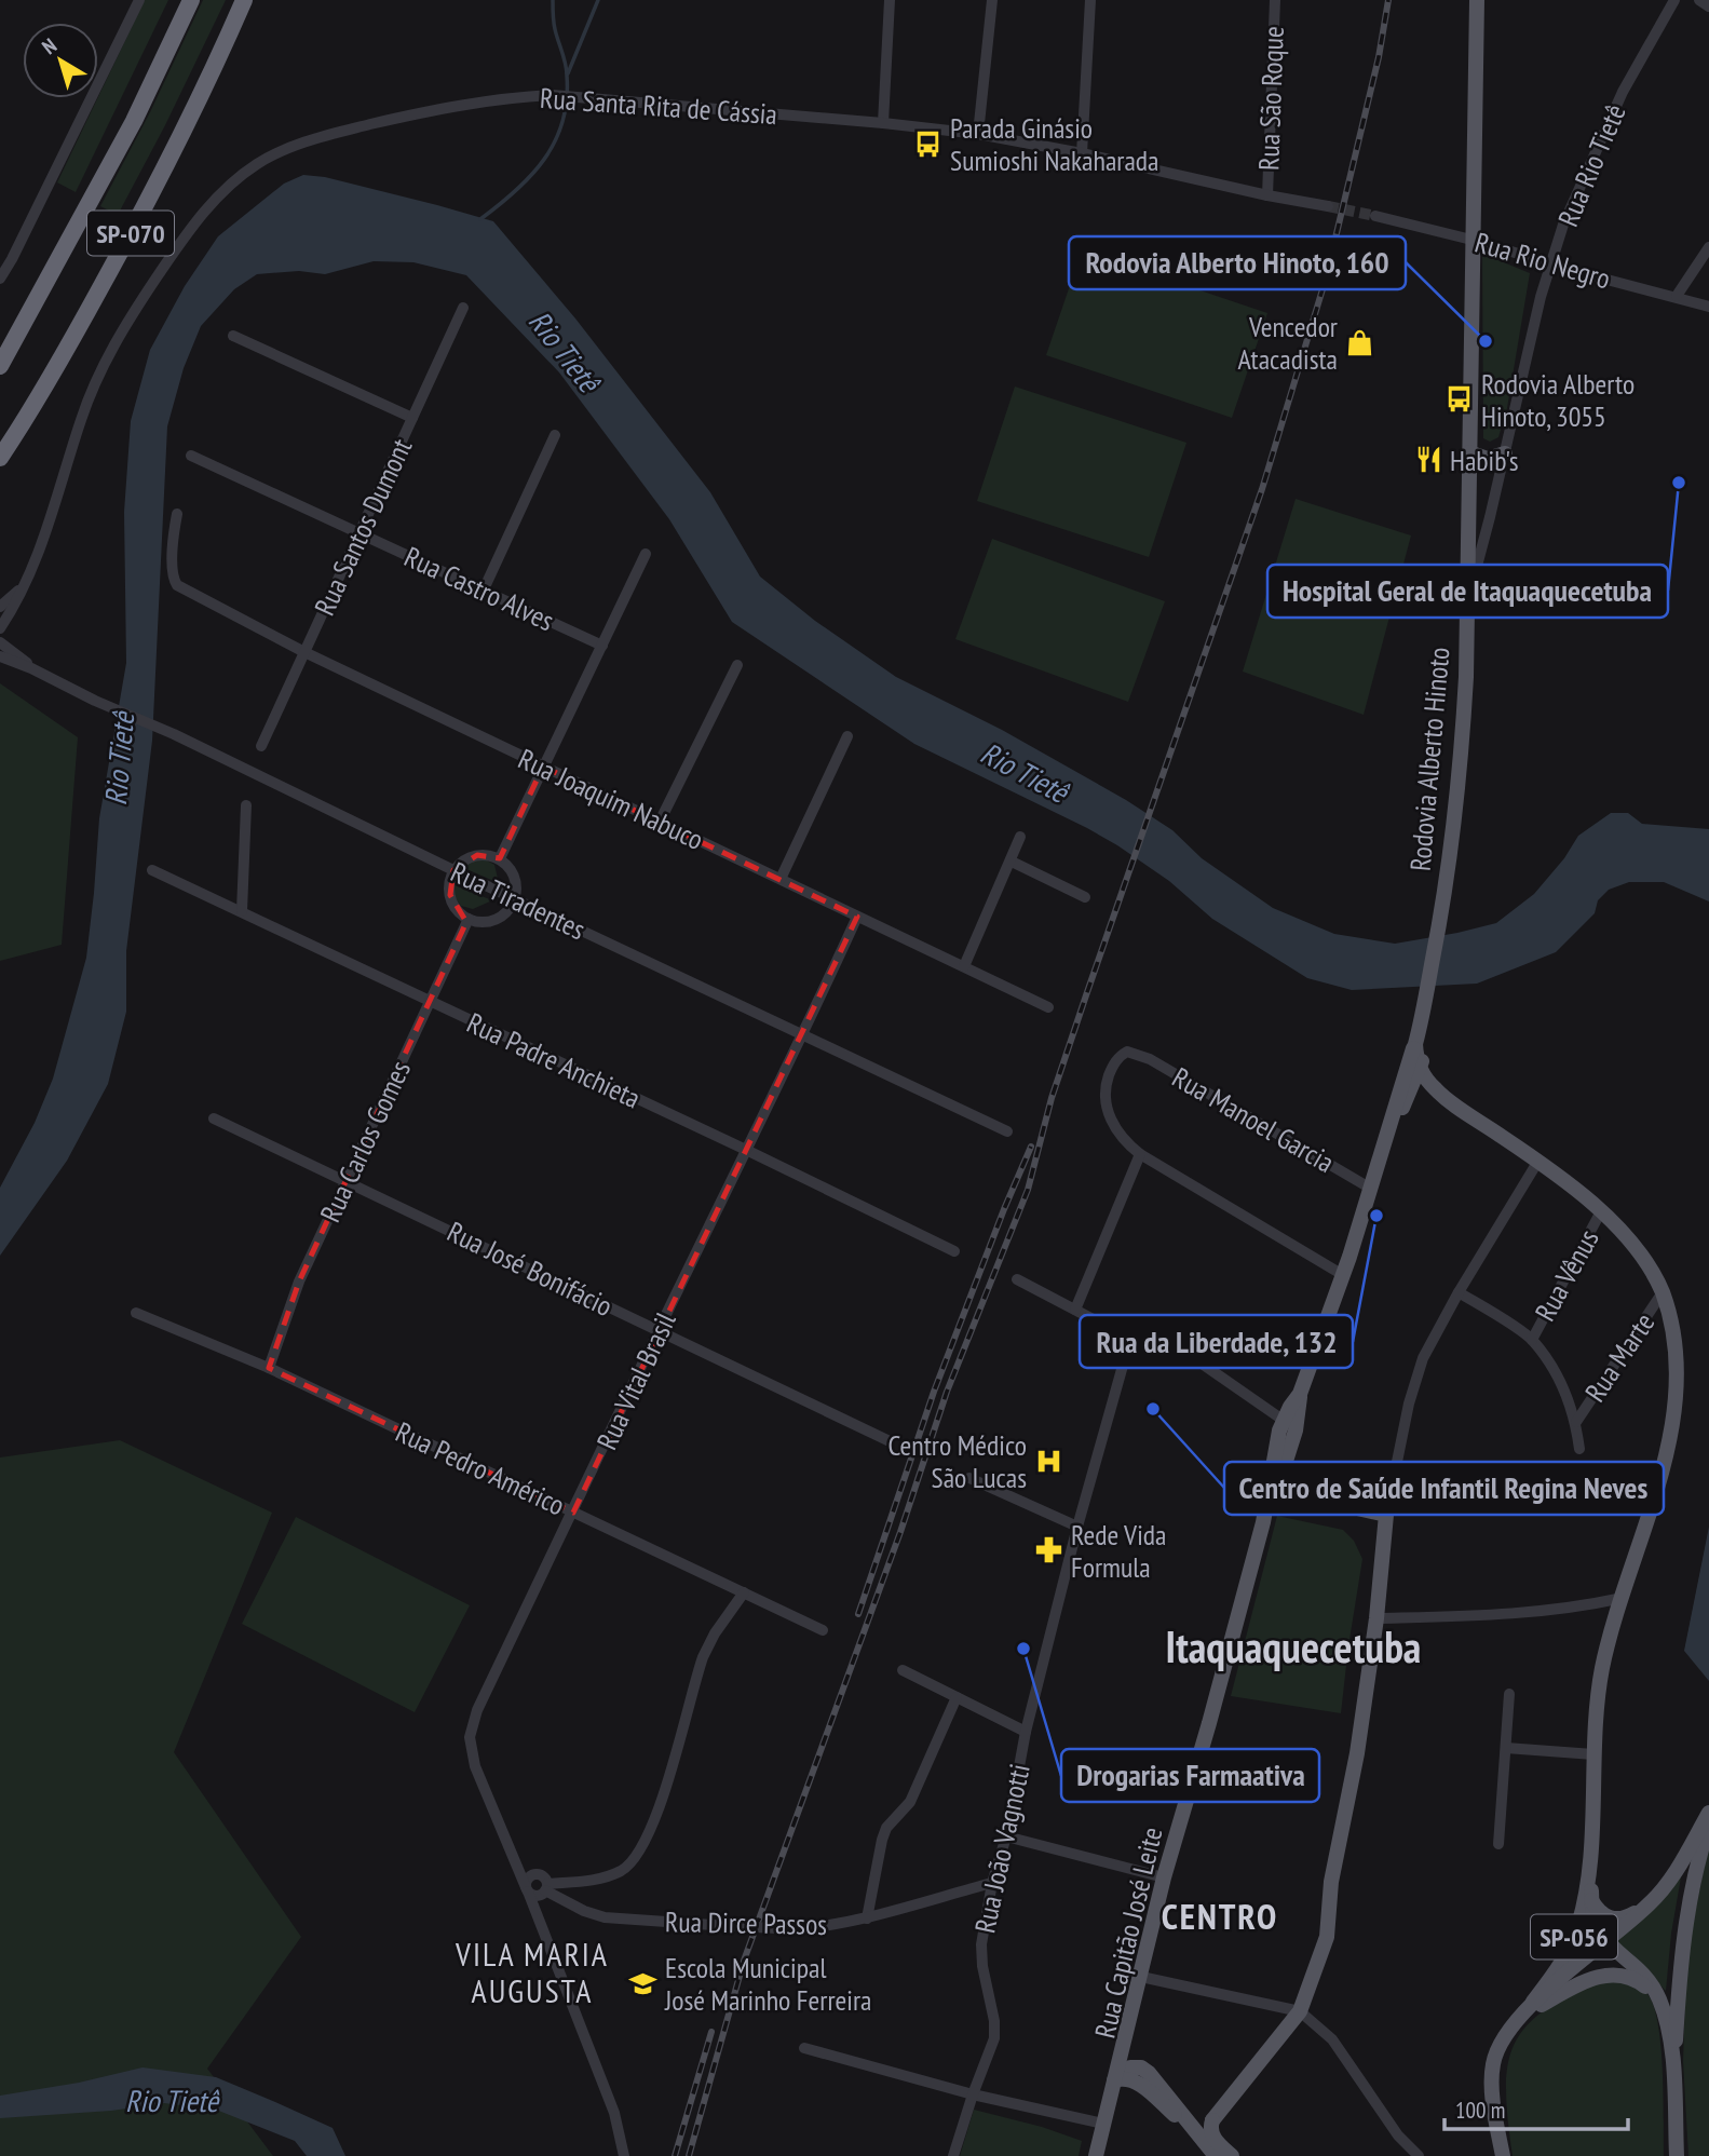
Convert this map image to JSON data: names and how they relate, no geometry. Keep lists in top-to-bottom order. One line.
{"streets":{"highway":["SP-070"],"main road":["Rodovia Alberto Hinoto","Rua Capitão José Leite","SP-056"],"street":["Rua São Roque","Rua Santa Rita de Cássia","Rua Rio Tietê","Rua Rio Negro","Rua Santos Dumont","Rua Castro Alves","Rua Joaquim Nabuco","Rua Tiradentes","Rua Padre Anchieta","Rua Manoel Garcia","Rua Carlos Gomes","Rua José Bonifácio","Rua Vênus","Rua Marte","Rua Vital Brasil","Rua Pedro Américo","Rua João Vagnotti","Rua Dirce Passos"]},"crossings":[["Rua São Roque","Rua Santa Rita de Cássia"],["Rua Rio Tietê","Rua Rio Negro"],["Rua Rio Tietê","Rodovia Alberto Hinoto"],["Rua Rio Negro","Rodovia Alberto Hinoto"],["Rua Santos Dumont","Rua Castro Alves"],["Rua Santos Dumont","Rua Joaquim Nabuco"],["Rodovia Alberto Hinoto","SP-056"],["Rua Joaquim Nabuco","Rua Vital Brasil"],["Rua Tiradentes","Rua Vital Brasil"],["Rua Padre Anchieta","Rua Carlos Gomes"],["Rua Padre Anchieta","Rua Vital Brasil"],["Rua Carlos Gomes","Rua José Bonifácio"],["Rua Carlos Gomes","Rua Pedro Américo"],["Rua José Bonifácio","Rua Vital Brasil"],["Rua Vênus","SP-056"],["Rua Marte","SP-056"],["Rua Vital Brasil","Rua Pedro Américo"],["Rua Vital Brasil","Rua Dirce Passos"],["Rua João Vagnotti","Rua Dirce Passos"]],"districts":["Itaquaquecetuba","CENTRO","VILA MARIA AUGUSTA"],"water":["Rio Tietê"],"places":{"bus stop":["Parada Ginásio Sumioshi Nakaharada","Rodovia Alberto Hinoto, 3055"],"other":["Rodovia Alberto Hinoto, 160","Hospital Geral de Itaquaquecetuba","Rua da Liberdade, 132","Centro de Saúde Infantil Regina Neves","Drogarias Farmaativa"],"shop":["Vencedor Atacadista"],"restaurant":["Habib's"],"hospital":["Centro Médico São Lucas"],"pharmacy":["Rede Vida Formula"],"school or university":["Escola Municipal José Marinho Ferreira"]},"scale_bar":"100 m","north":"top left"}
